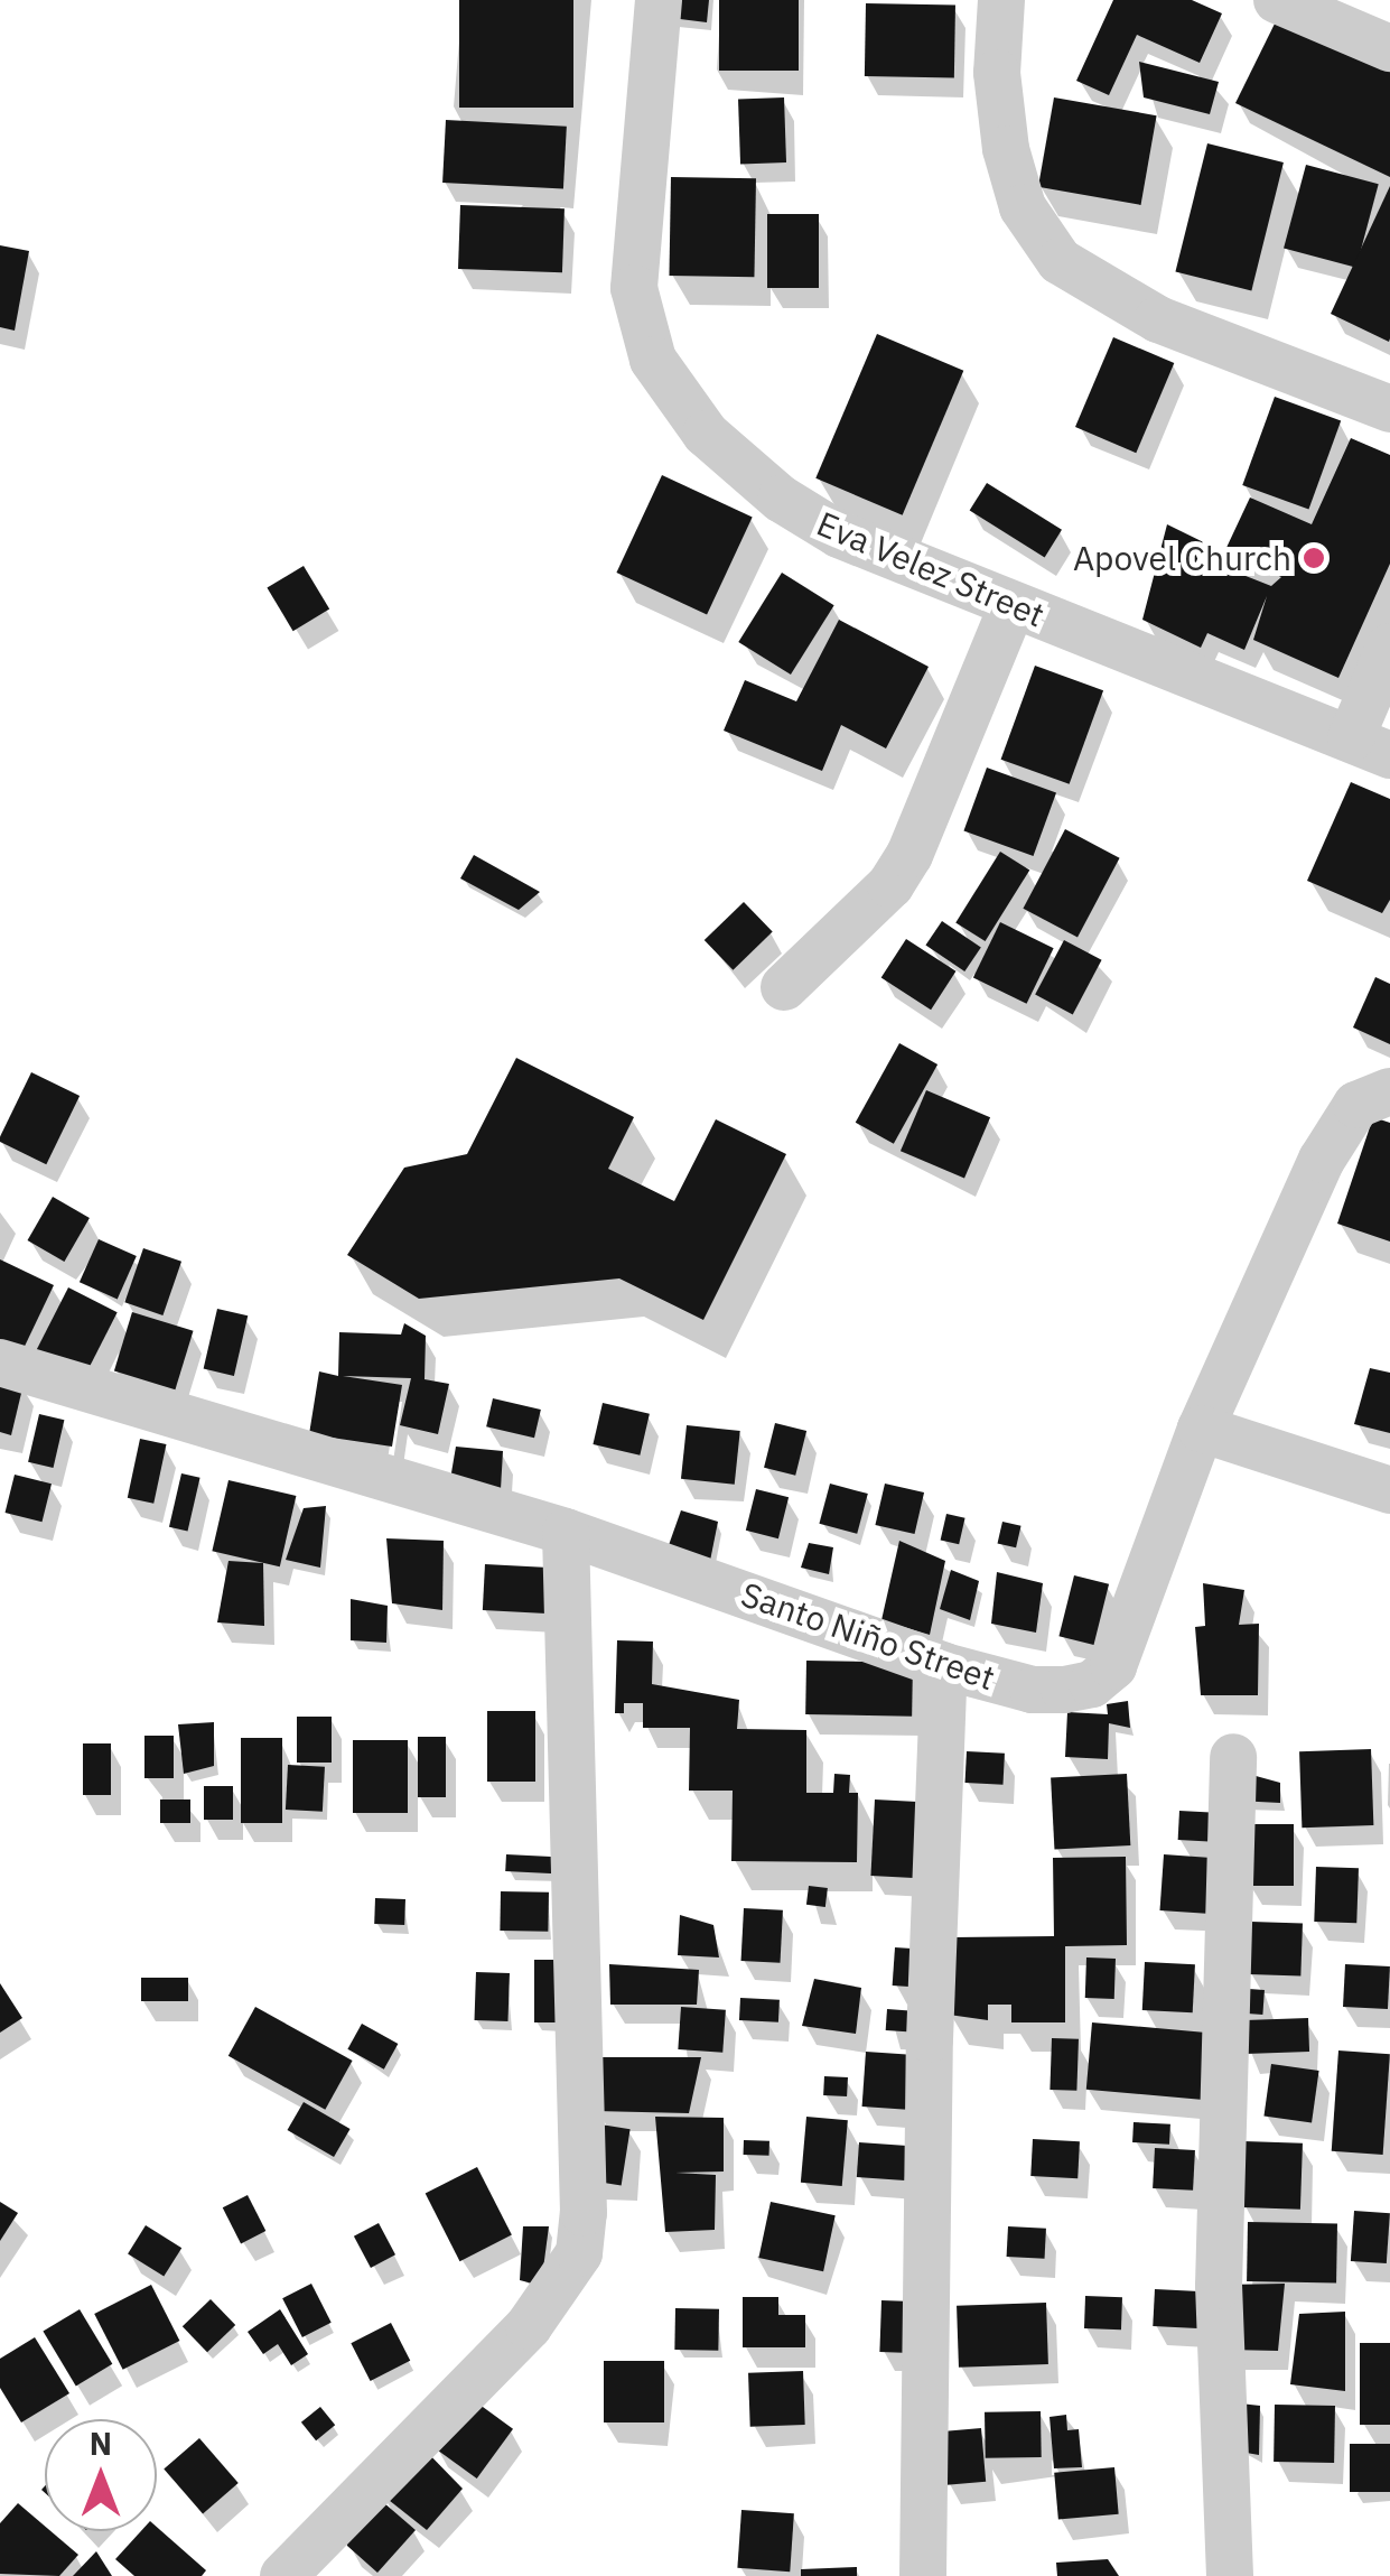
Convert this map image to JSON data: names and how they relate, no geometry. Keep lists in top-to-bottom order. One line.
{"streets":{"street":["Eva Velez Street","Santo Niño Street"]},"places":["Apovel Church"],"north":"top"}
